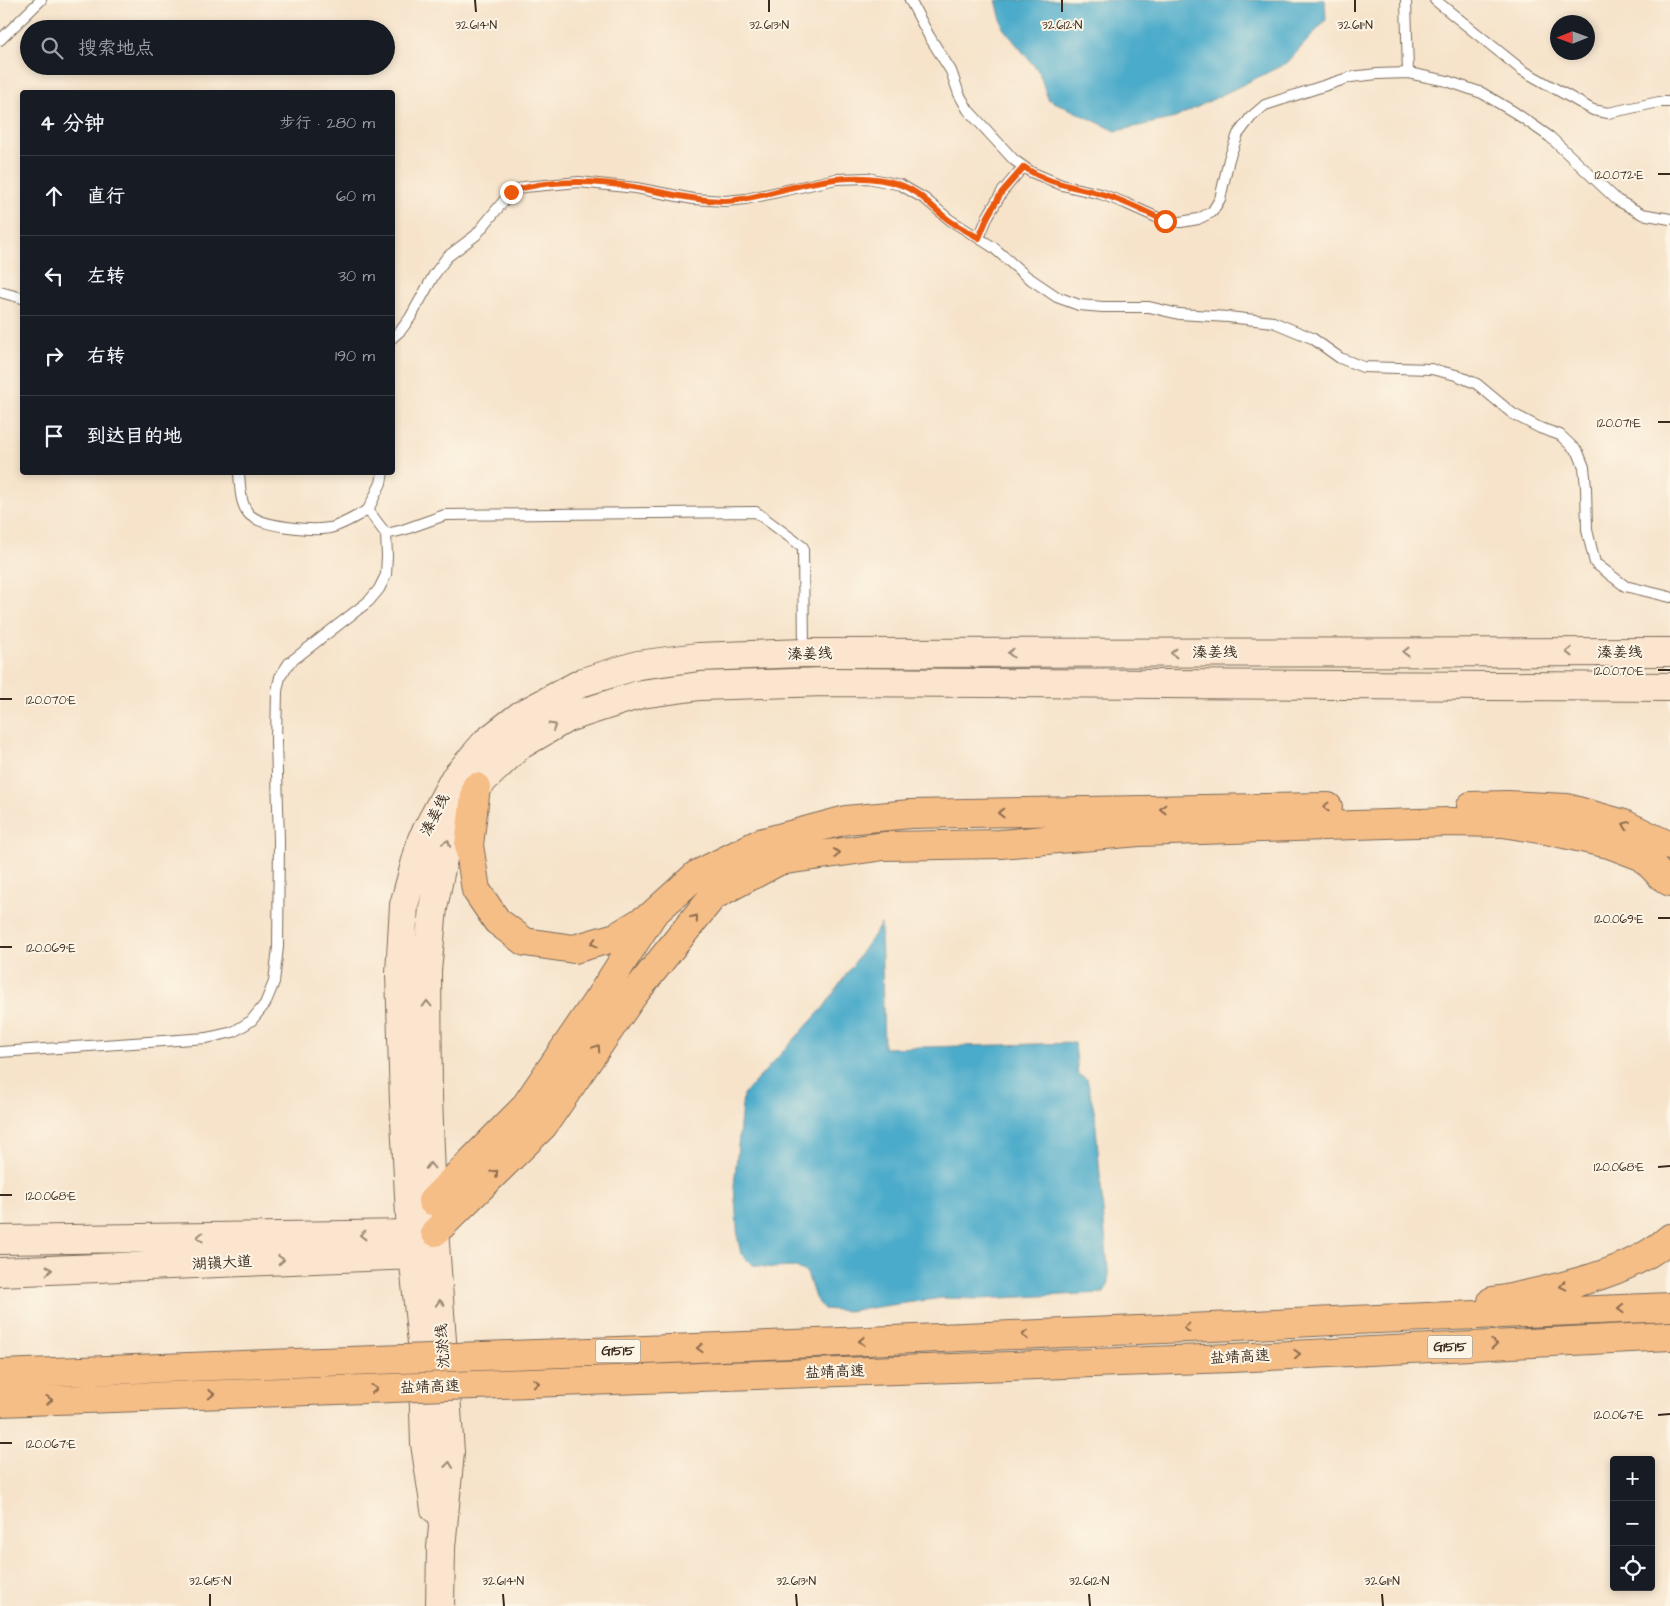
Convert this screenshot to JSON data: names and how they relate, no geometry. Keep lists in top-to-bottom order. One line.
{"streets":{"highway":["G1515","盐靖高速"],"main road":["溱姜线","湖镇大道","沈淤线"]},"crossings":[["溱姜线","湖镇大道"],["溱姜线","沈淤线"],["湖镇大道","沈淤线"]],"north":"left","page":{"search":"搜索地点","heading":["4 分钟","步行 · 280 m"],"list":[["直行","60 m"],["左转","30 m"],["右转","190 m"],"到达目的地"],"map_buttons":["+","−"]},"coordinates":["32.614°N","32.613°N","32.612°N","32.611°N","120.072°E","120.071°E","120.070°E","120.069°E","120.068°E","120.067°E","32.615°N"]}
